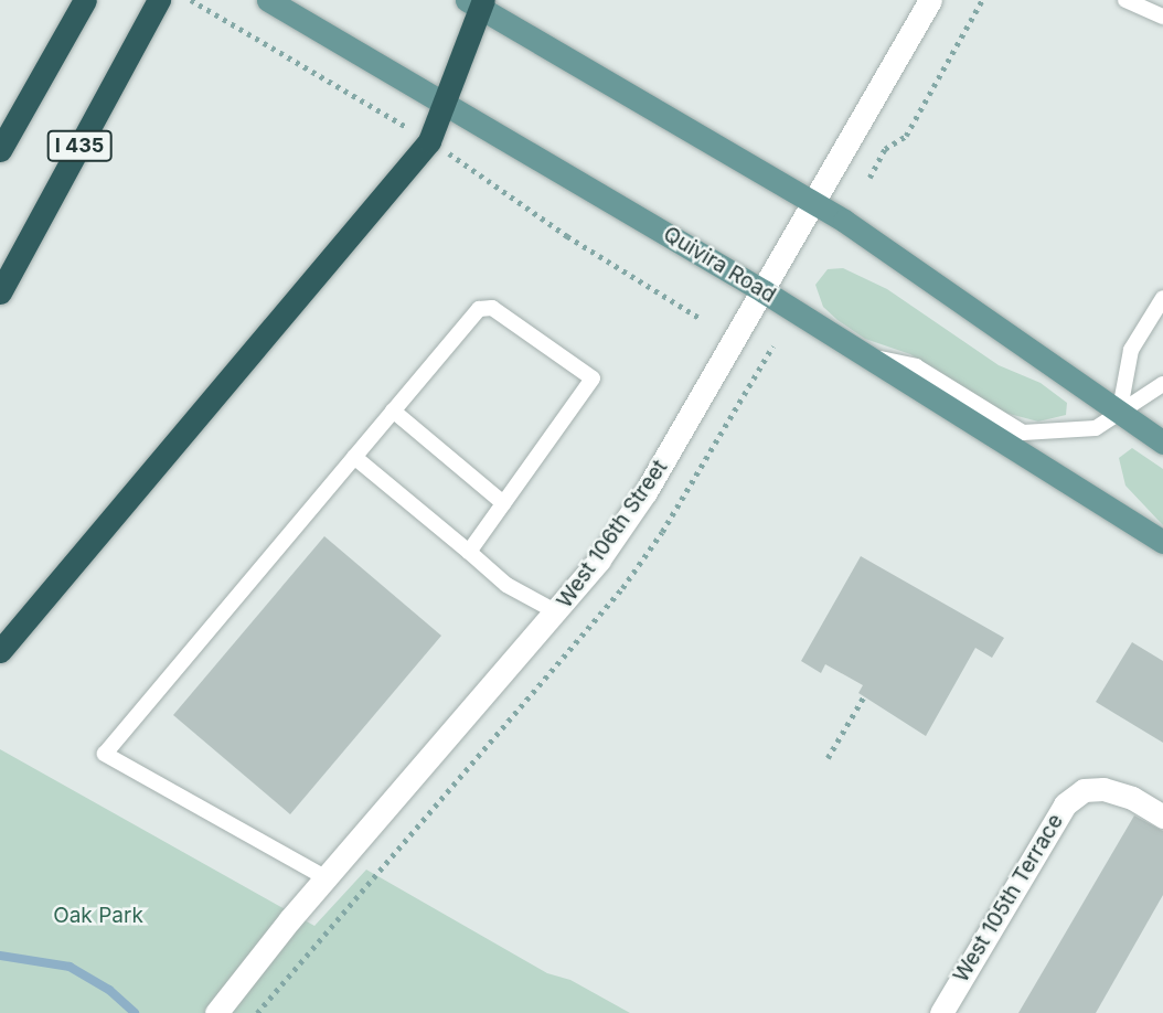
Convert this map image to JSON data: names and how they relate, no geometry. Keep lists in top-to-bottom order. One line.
{"streets":{"highway":["I 435"],"main road":["Quivira Road"],"street":["West 106th Street","West 105th Terrace"]},"crossings":[["Quivira Road","West 106th Street"]],"parks":["Oak Park"]}
